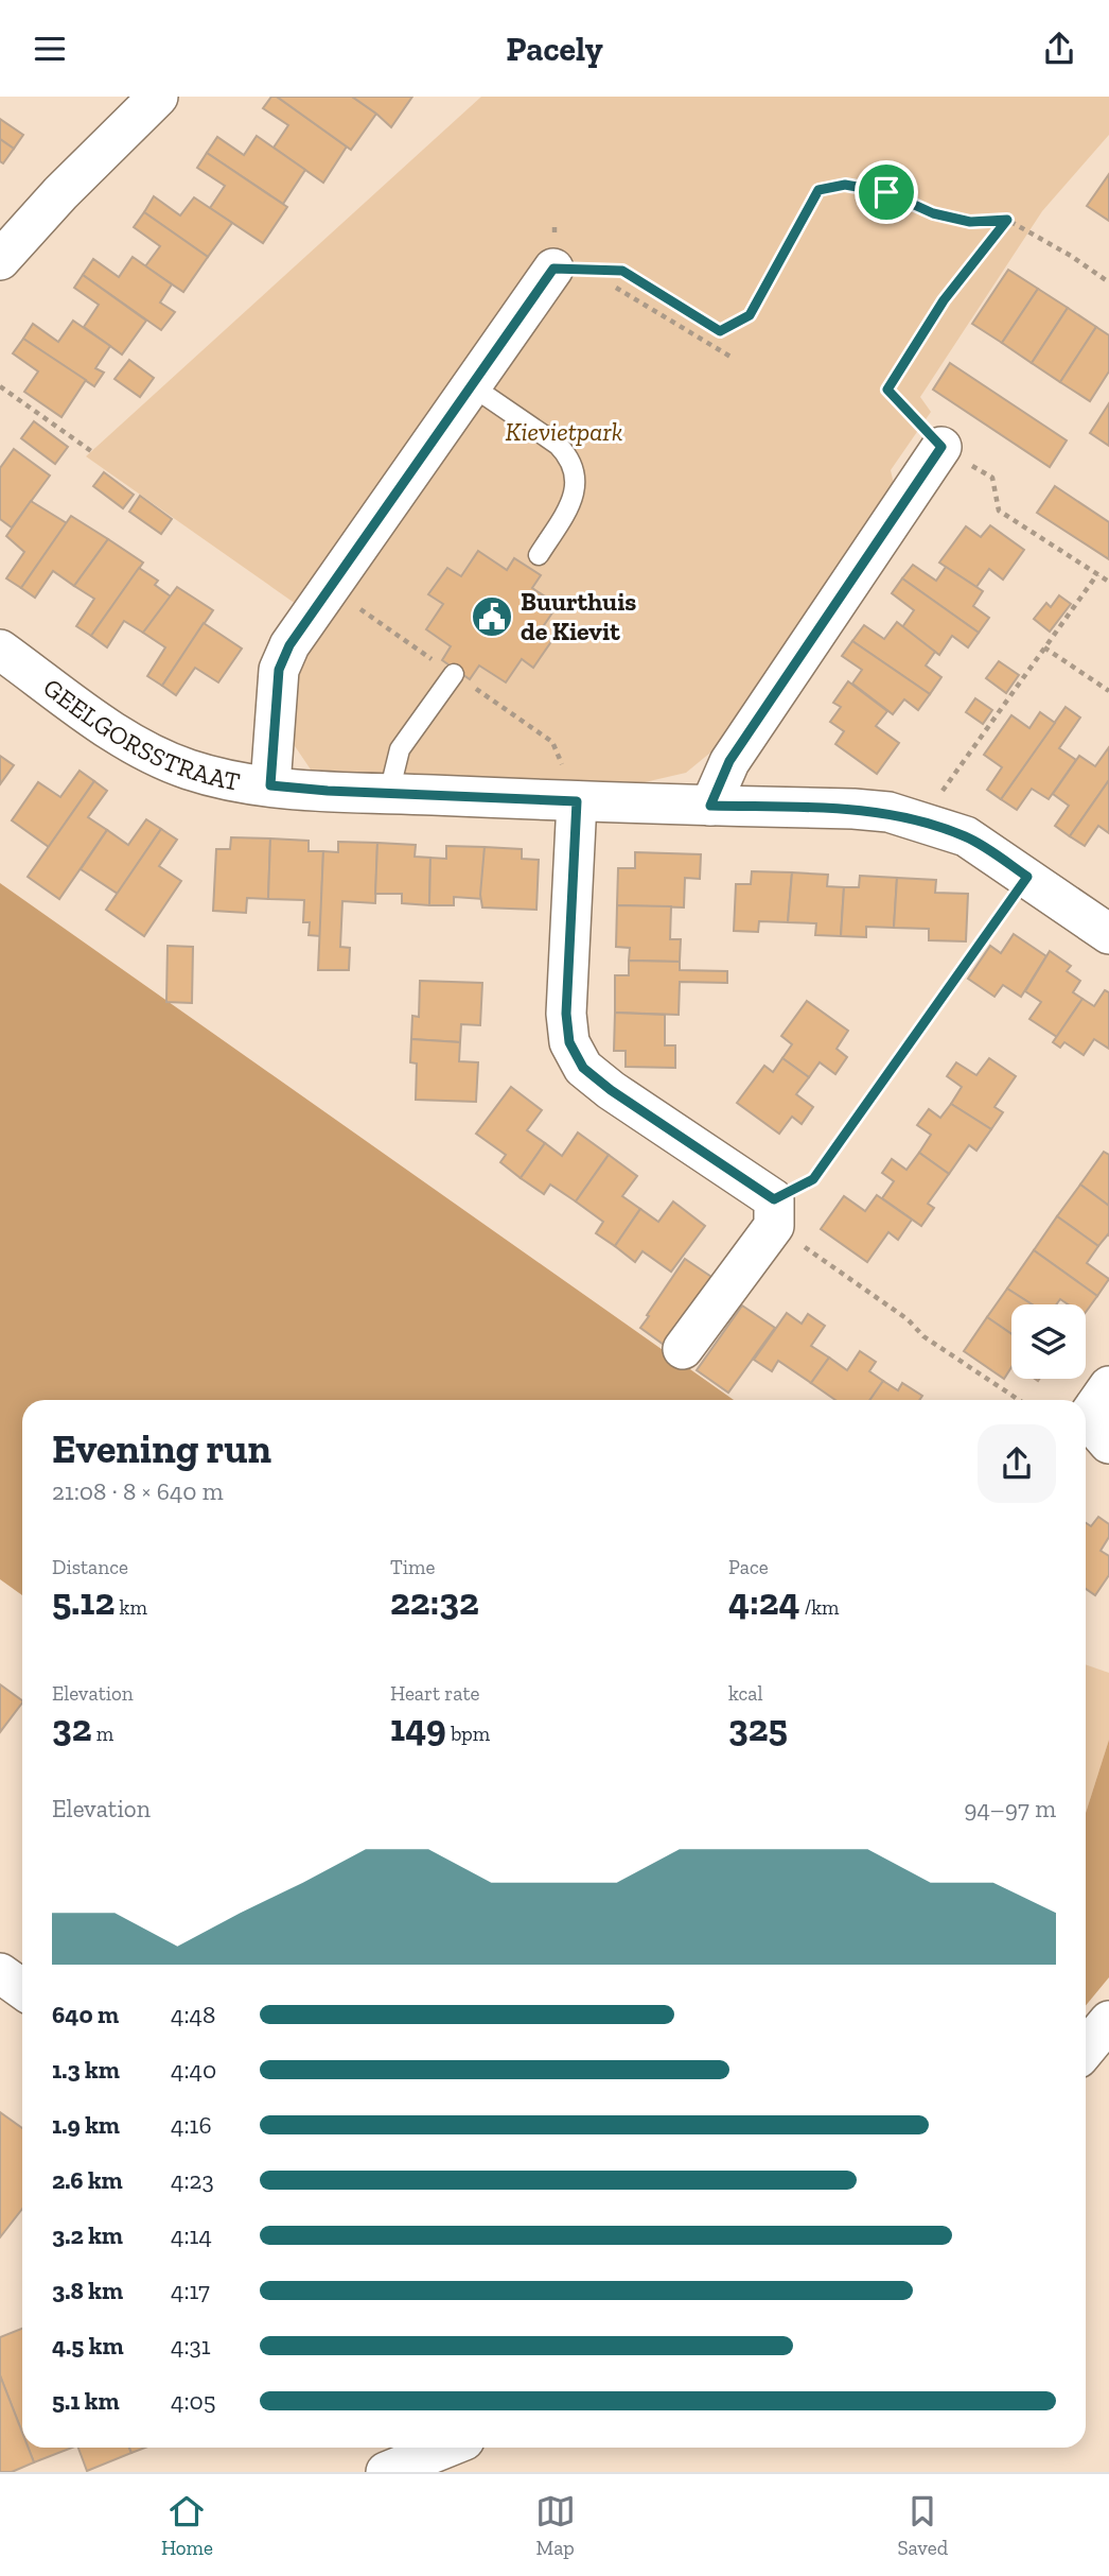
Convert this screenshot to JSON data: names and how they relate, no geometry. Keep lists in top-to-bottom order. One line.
{"streets":{"street":["GEELGORSSTRAAT"]},"parks":["Kievietpark"],"places":{"public building":["Buurthuis de Kievit"]},"page":{"header":"Pacely","heading":["Evening run","21:08 · 8 × 640 m"],"stats":[["Distance","5.12 km"],["Time","22:32"],["Pace","4:24 /km"],["Elevation","32 m"],["Heart rate","149 bpm"],["kcal","325"]],"chart":["Elevation","94–97 m"],"list":[{"name":"640 m","note":"4:48"},{"name":"1.3 km","note":"4:40"},{"name":"1.9 km","note":"4:16"},{"name":"2.6 km","note":"4:23"},{"name":"3.2 km","note":"4:14"},{"name":"3.8 km","note":"4:17"},{"name":"4.5 km","note":"4:31"},{"name":"5.1 km","note":"4:05"}],"tabs":["Home","Map","Saved"]}}
